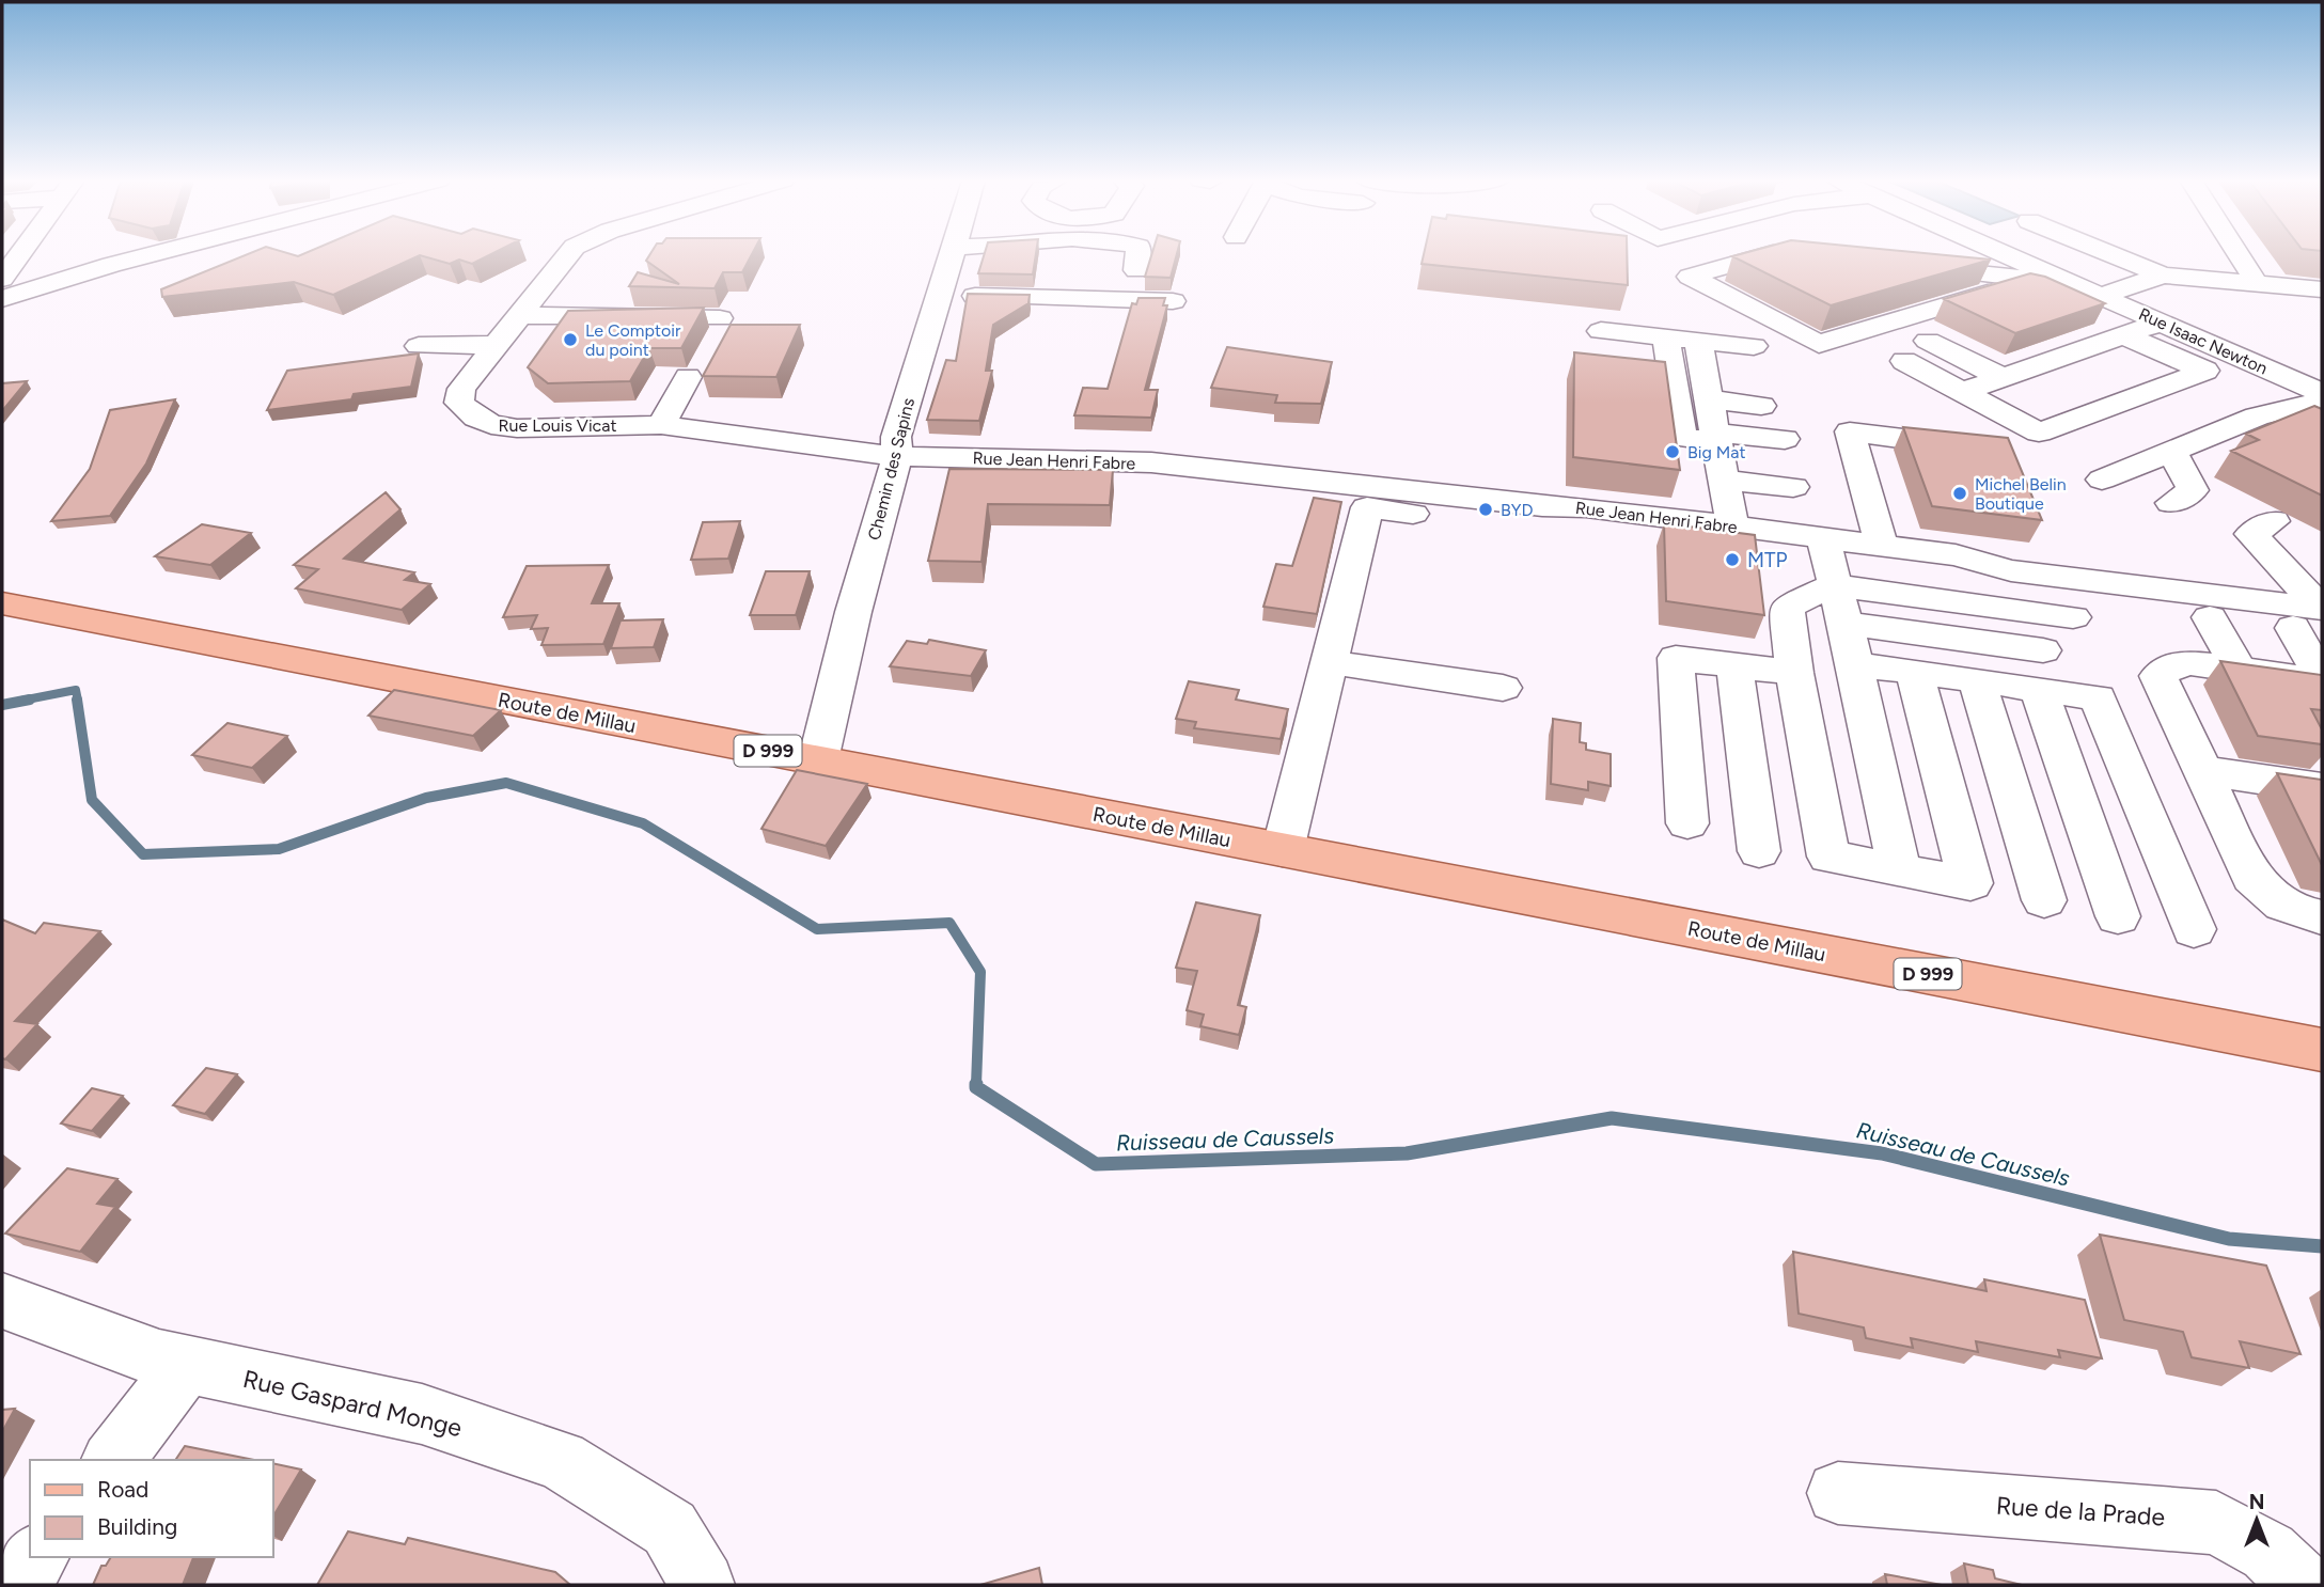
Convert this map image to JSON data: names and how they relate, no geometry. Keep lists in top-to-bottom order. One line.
{"streets":{"main road":["Route de Millau","D 999"],"street":["Rue Isaac Newton","Rue Louis Vicat","Rue Jean Henri Fabre","Chemin des Sapins","Rue Gaspard Monge","Rue de la Prade"]},"crossings":[["Rue Louis Vicat","Rue Jean Henri Fabre"],["Rue Louis Vicat","Chemin des Sapins"],["Rue Jean Henri Fabre","Chemin des Sapins"],["Chemin des Sapins","Route de Millau"]],"water":["Ruisseau de Caussels"],"places":["Le Comptoir du point","Big Mat","Michel Belin Boutique","BYD","MTP"],"legend":["Road","Building"],"north":"top"}
